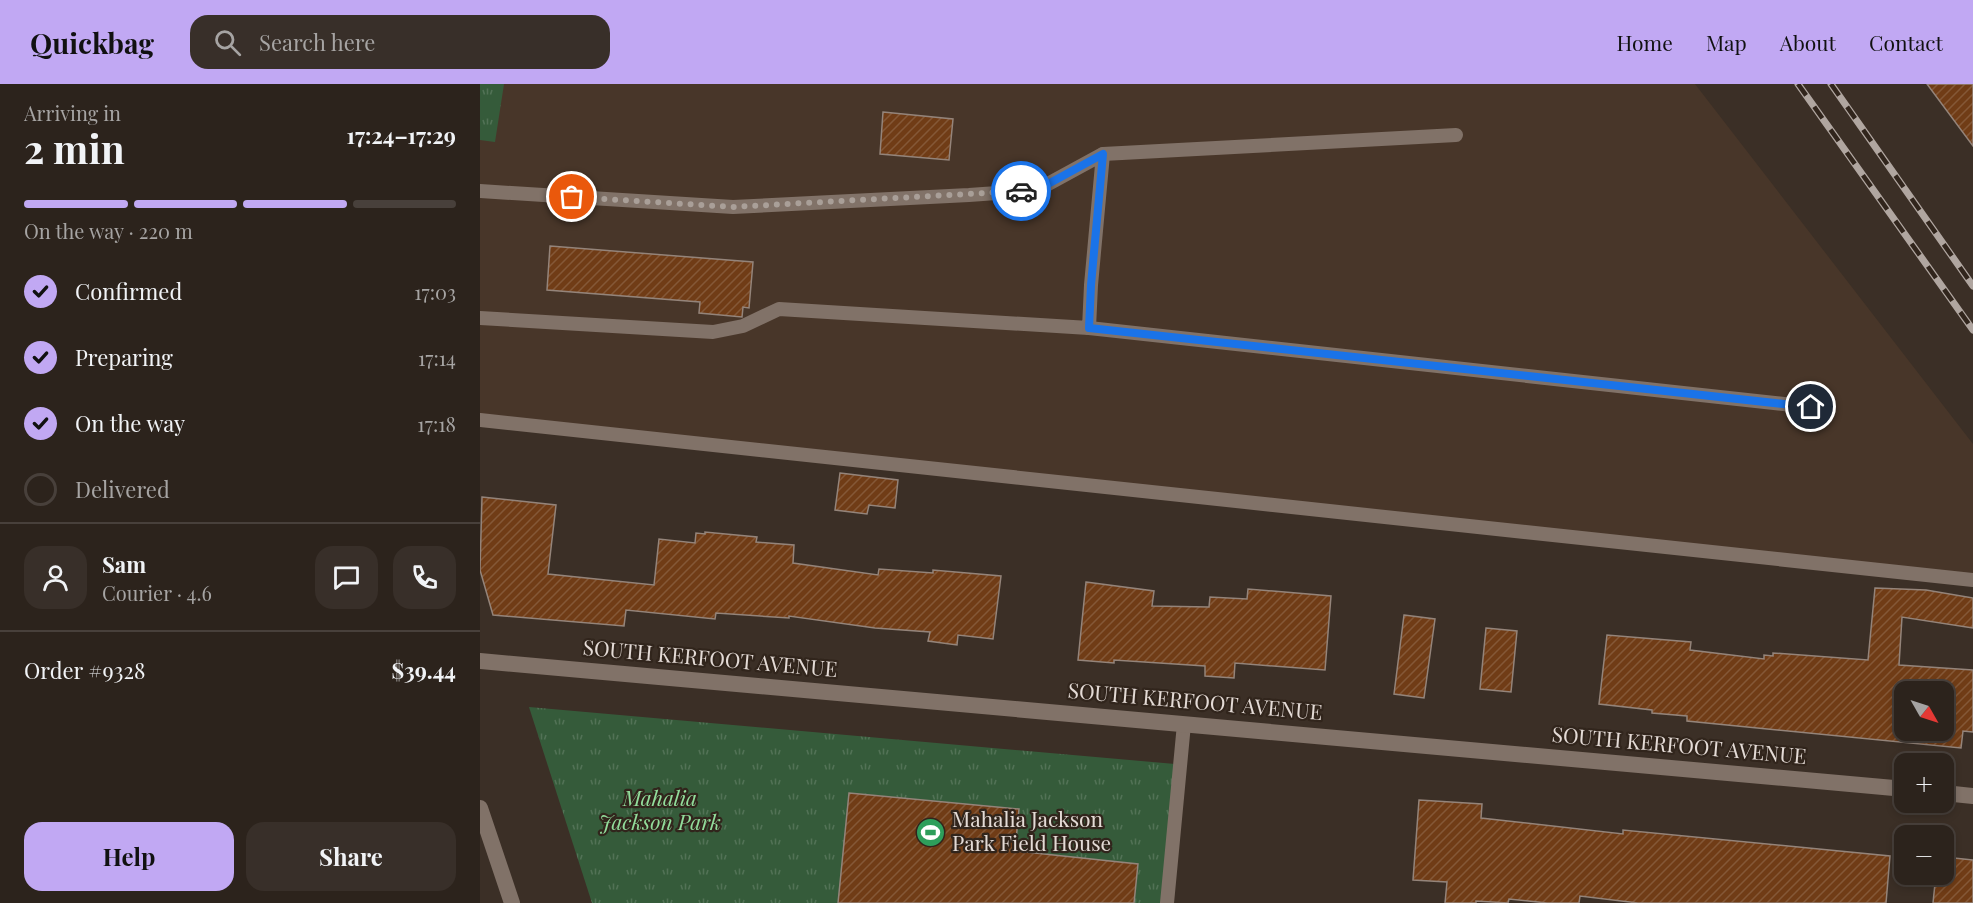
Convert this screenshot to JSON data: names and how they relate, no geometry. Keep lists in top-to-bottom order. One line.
{"streets":{"street":["SOUTH KERFOOT AVENUE"]},"parks":["Mahalia Jackson Park"],"places":{"sports":["Mahalia Jackson Park Field House"]},"north":"bottom right","page":{"header":"Quickbag","search":"Search here","nav":["Home","Map","About","Contact"],"heading":["2 min","Arriving in","17:24–17:29"],"panel":["Sam","Courier · 4.6","Order #9328","$39.44"],"bar":"On the way · 220 m","list":[["Confirmed","17:03"],["Preparing","17:14"],["On the way","17:18"],"Delivered"],"map_buttons":["+","−"],"buttons":["Help","Share"]}}
